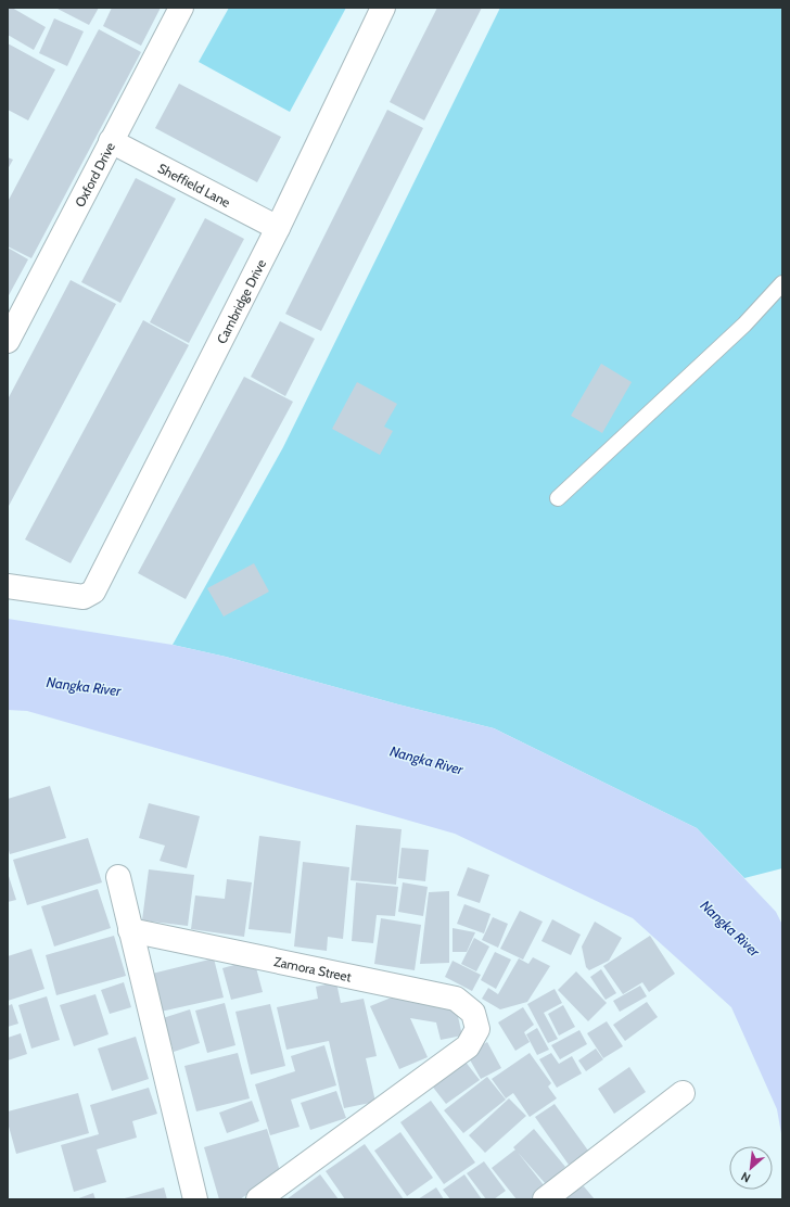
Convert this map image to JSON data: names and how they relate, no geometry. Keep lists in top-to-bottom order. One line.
{"streets":{"street":["Oxford Drive","Sheffield Lane","Cambridge Drive","Zamora Street"]},"crossings":[["Oxford Drive","Sheffield Lane"],["Sheffield Lane","Cambridge Drive"]],"water":["Nangka River"],"north":"bottom left"}
